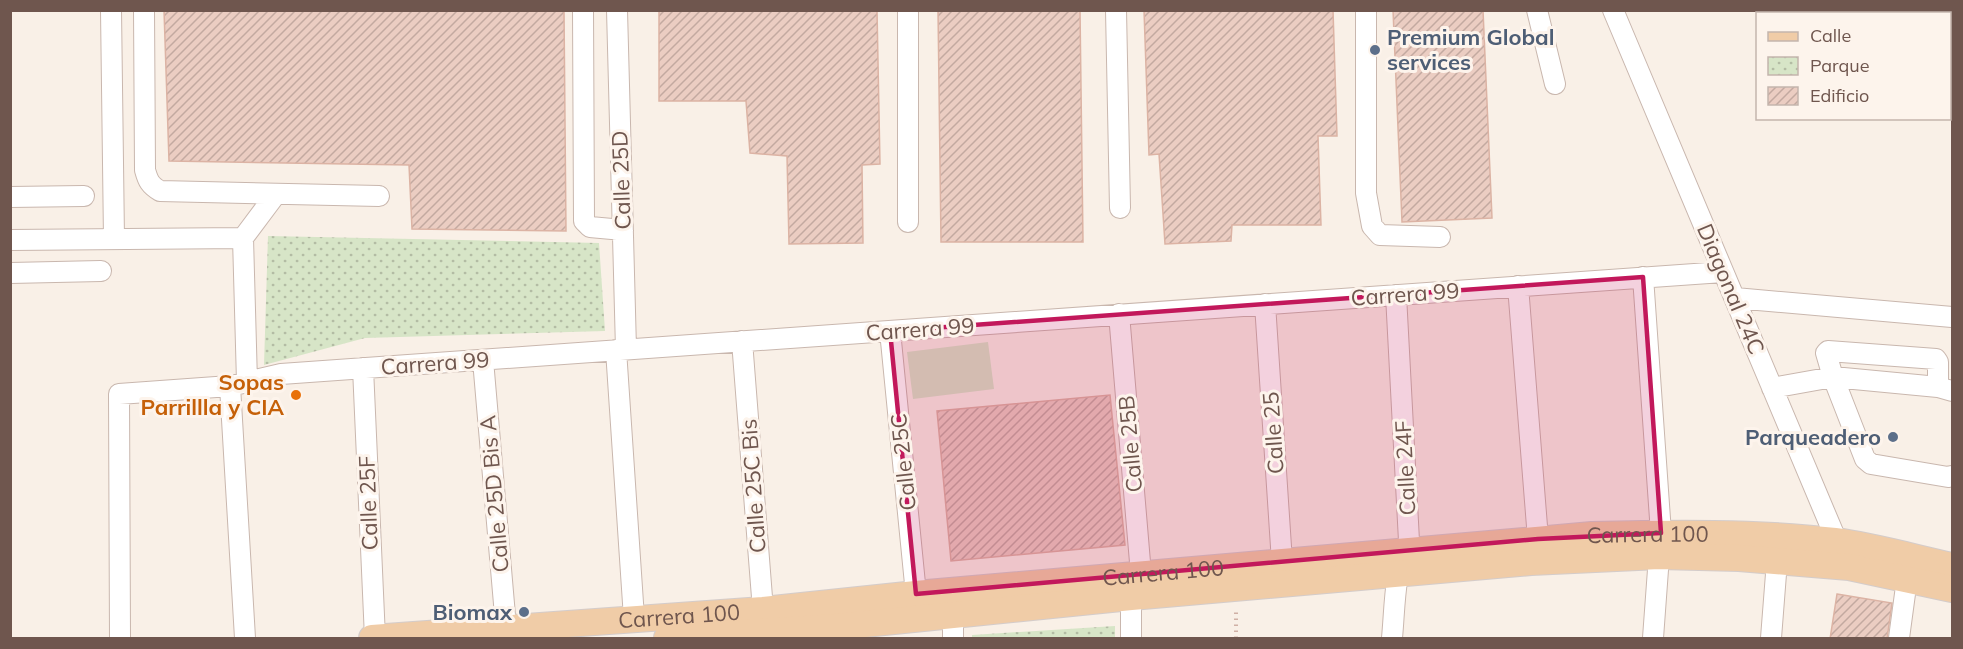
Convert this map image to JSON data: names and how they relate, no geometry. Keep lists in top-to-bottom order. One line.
{"streets":{"main road":["Carrera 100"],"street":["Calle 25D","Diagonal 24C","Carrera 99","Calle 25","Calle 25B","Calle 25C","Calle 24F","Calle 25C Bis","Calle 25D Bis A","Calle 25F"]},"crossings":[["Calle 25D","Carrera 99"],["Calle 25D","Carrera 100"],["Diagonal 24C","Carrera 99"],["Diagonal 24C","Carrera 100"],["Carrera 99","Calle 25"],["Carrera 99","Calle 25B"],["Carrera 99","Calle 25C"],["Carrera 99","Calle 24F"],["Carrera 99","Calle 25C Bis"],["Carrera 99","Calle 25D Bis A"],["Carrera 99","Calle 25F"],["Calle 25","Carrera 100"],["Calle 25B","Carrera 100"],["Calle 25C","Carrera 100"],["Calle 24F","Carrera 100"],["Calle 25C Bis","Carrera 100"],["Calle 25D Bis A","Carrera 100"],["Calle 25F","Carrera 100"]],"places":["Premium Global services","Sopas Parrillla y CIA","Parqueadero","Biomax"],"legend":["Calle","Parque","Edificio"]}
